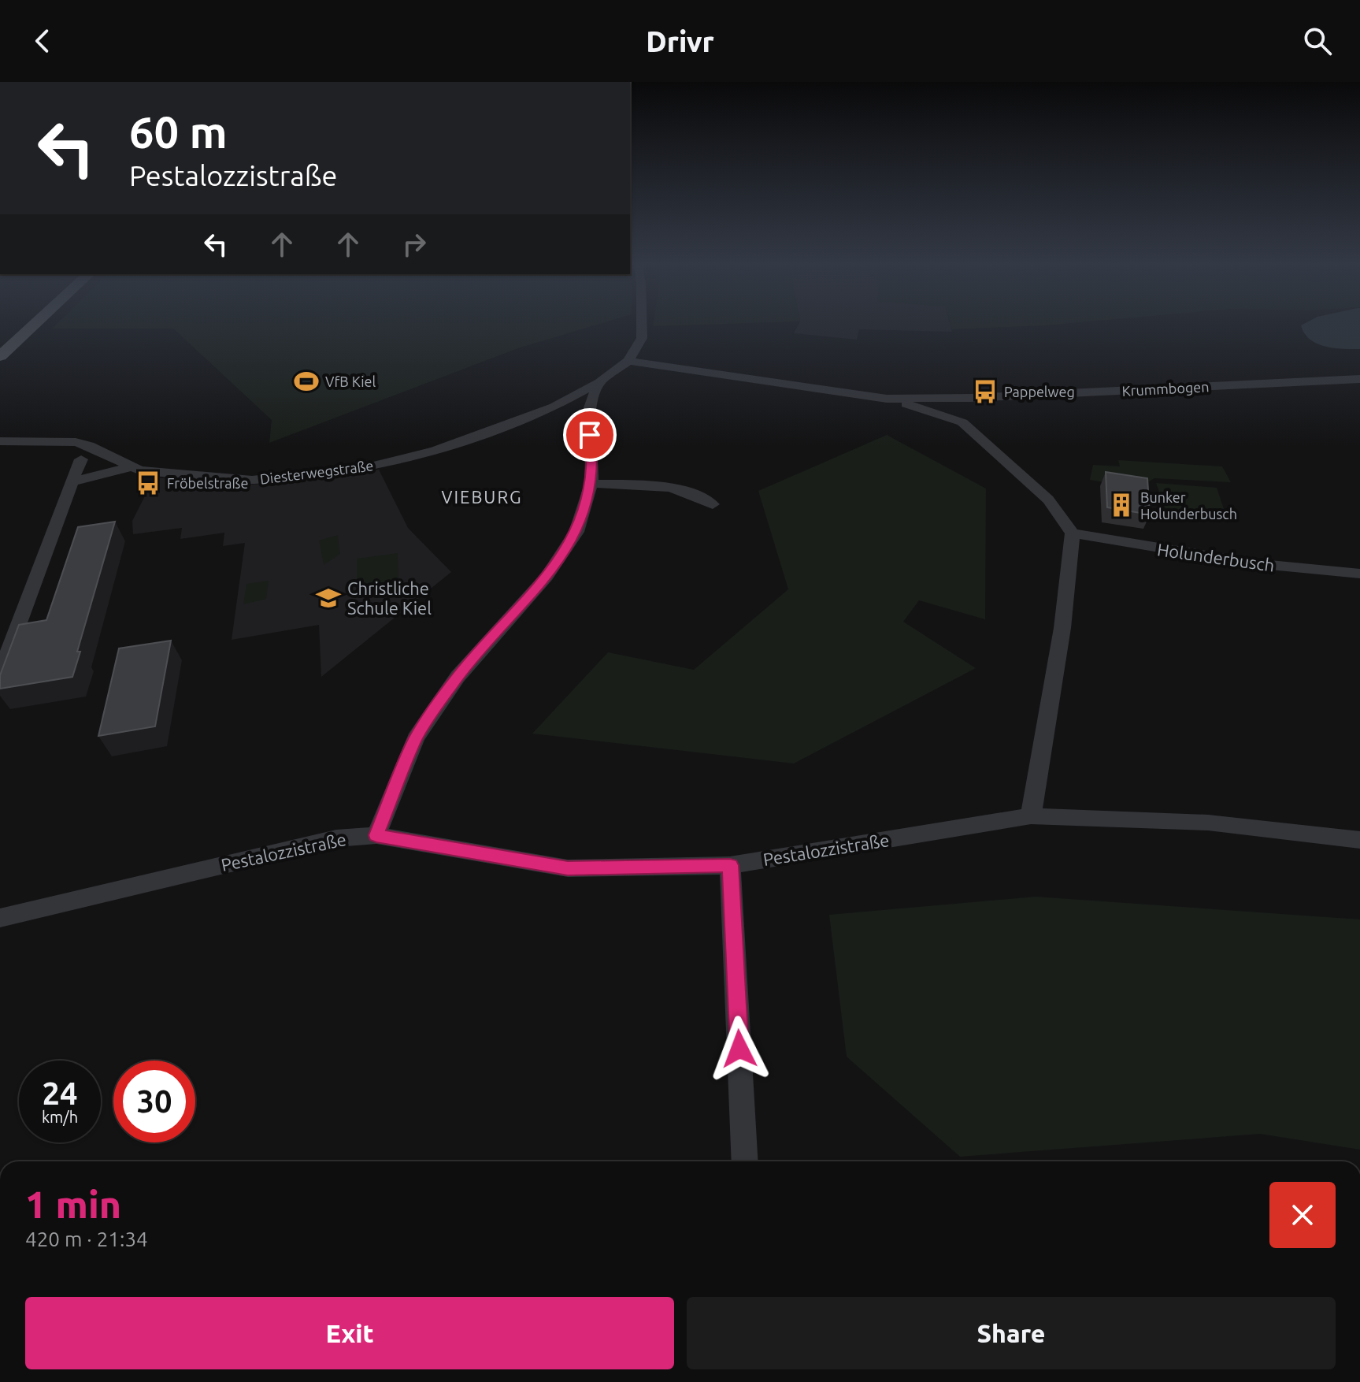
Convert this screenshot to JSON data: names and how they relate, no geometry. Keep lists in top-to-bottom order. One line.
{"streets":{"street":["Krummbogen","Diesterwegstraße","Holunderbusch","Pestalozzistraße"]},"crossings":[["Krummbogen","Diesterwegstraße"]],"districts":["VIEBURG"],"places":{"sports":["VfB Kiel"],"bus stop":["Pappelweg","Fröbelstraße"],"building":["Bunker Holunderbusch"],"school or university":["Christliche Schule Kiel"]},"page":{"header":"Drivr","turn":["60 m","Pestalozzistraße"],"speed":"24 km/h","limit":"30","heading":["1 min","420 m · 21:34"],"buttons":["Exit","Share"]}}
